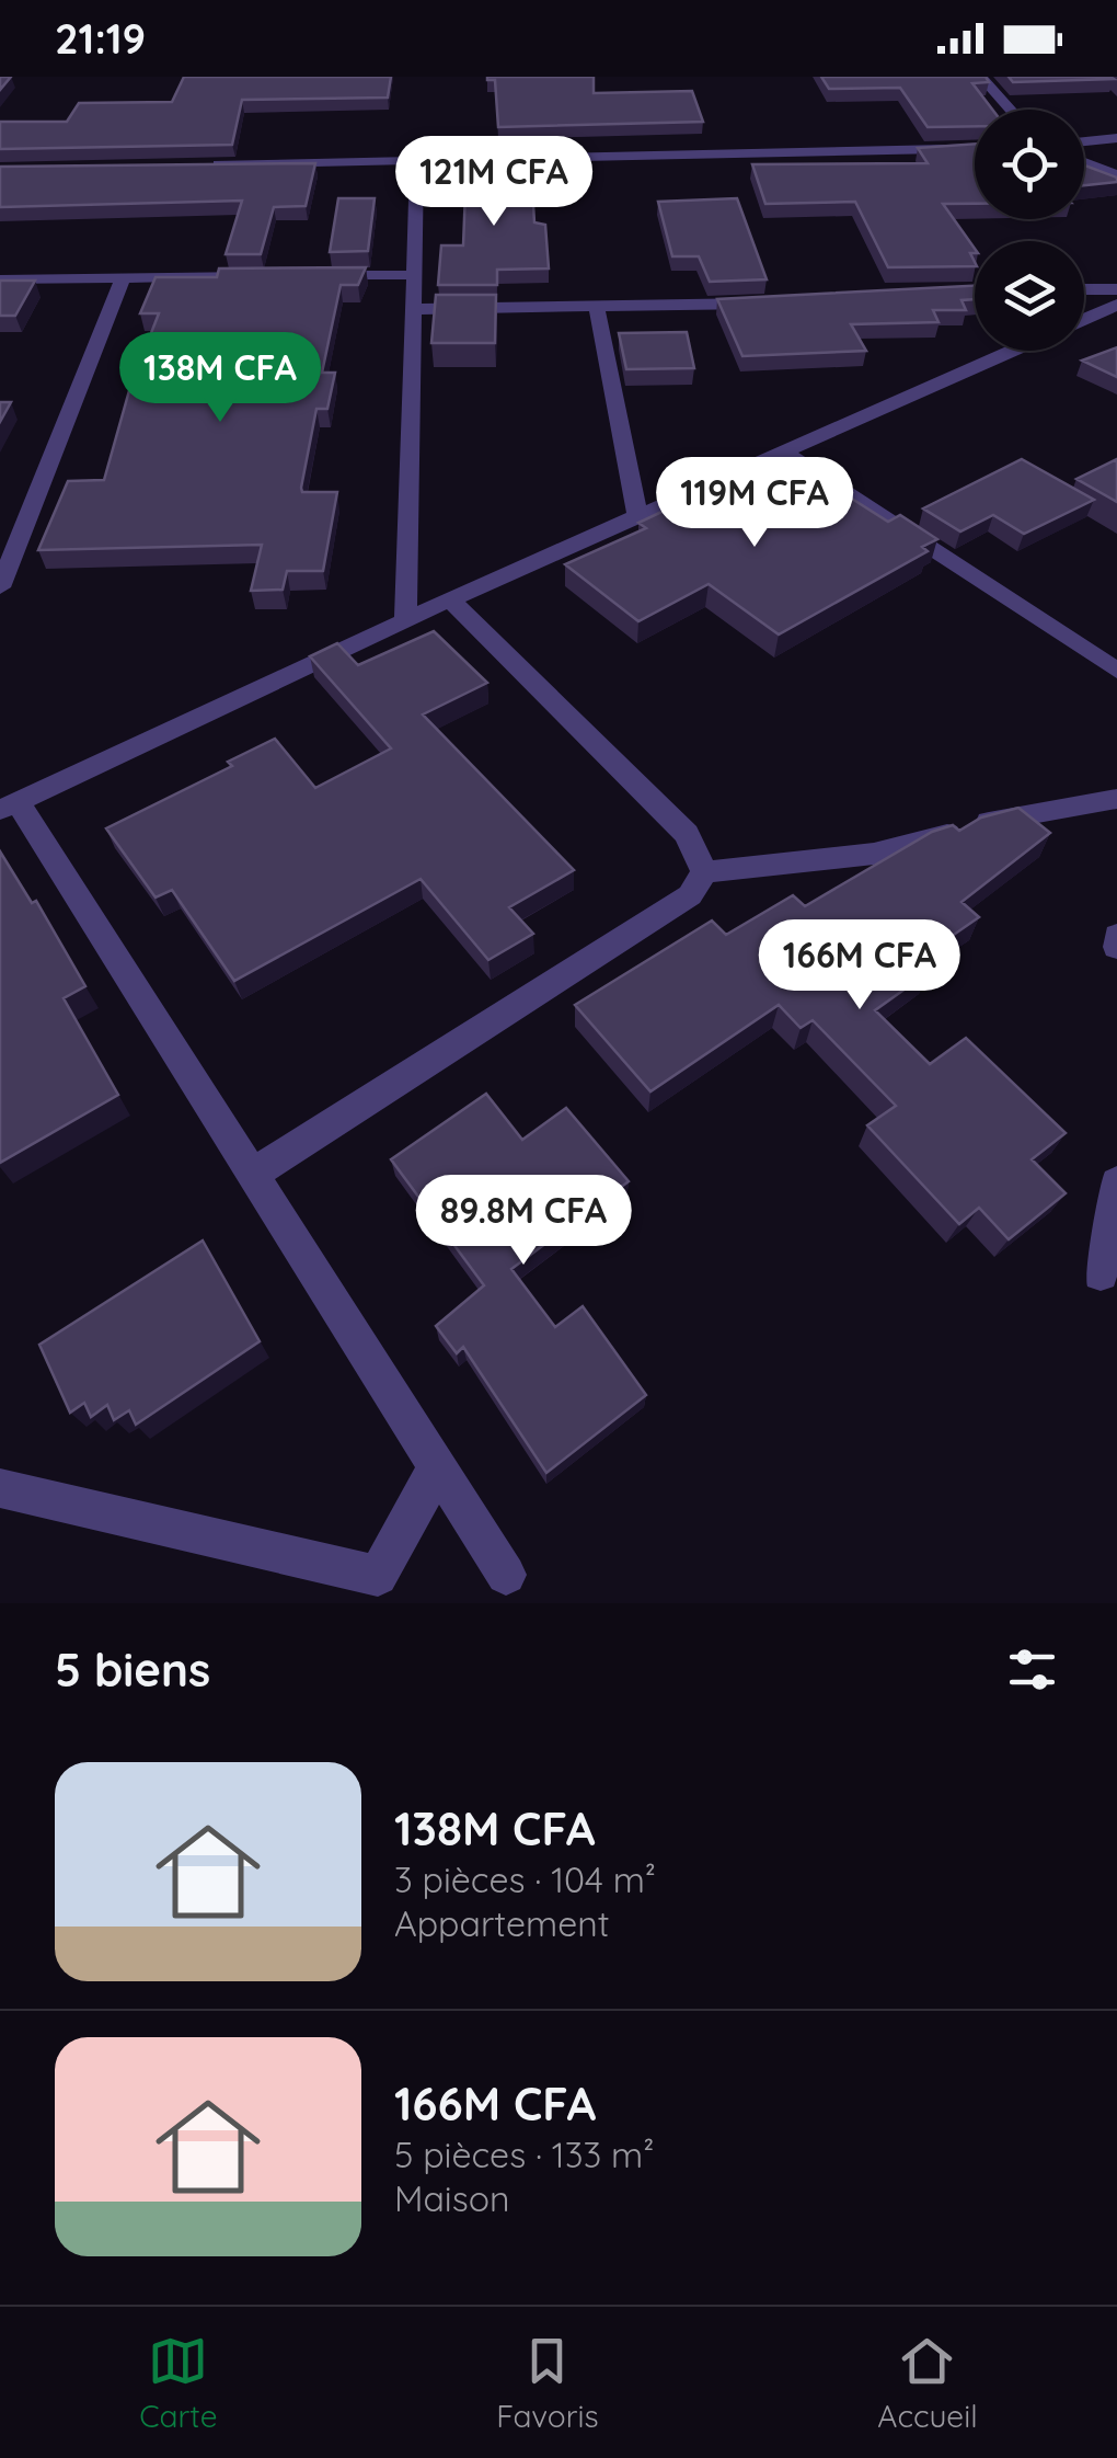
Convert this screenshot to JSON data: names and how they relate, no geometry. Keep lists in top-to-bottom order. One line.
{"page":{"status":"21:19","price":["121M CFA","138M CFA","119M CFA","166M CFA","89.8M CFA"],"heading":"5 biens","list":[{"name":"138M CFA","note":"3 pièces · 104 m² · Appartement"},{"name":"166M CFA","note":"5 pièces · 133 m² · Maison"}],"tabs":["Carte","Favoris","Accueil"]}}
